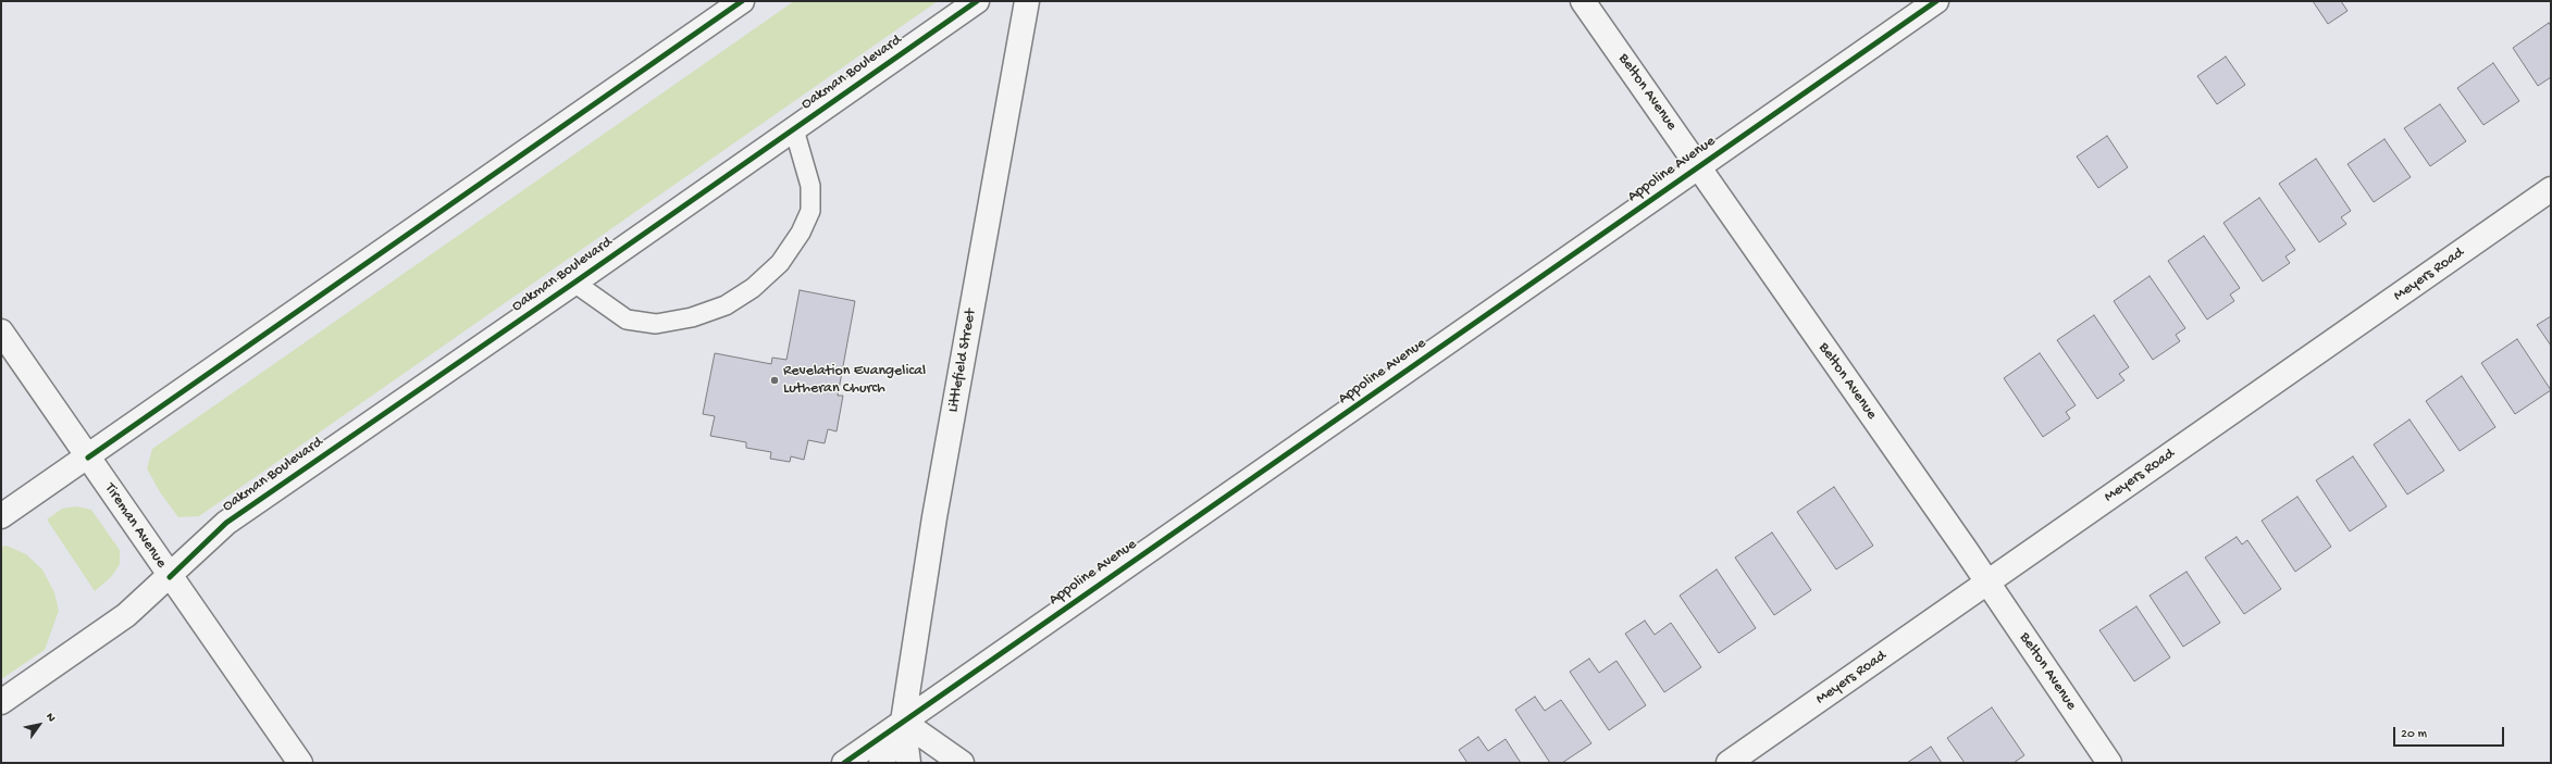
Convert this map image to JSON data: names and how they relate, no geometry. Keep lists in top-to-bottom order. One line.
{"streets":{"street":["Oakman Boulevard","Belton Avenue","Appoline Avenue","Meyers Road","Littlefield Street","Tireman Avenue"]},"crossings":[["Oakman Boulevard","Tireman Avenue"],["Belton Avenue","Appoline Avenue"],["Belton Avenue","Meyers Road"],["Appoline Avenue","Littlefield Street"]],"places":["Revelation Evangelical Lutheran Church"],"scale_bar":"20 m","north":"top right"}
